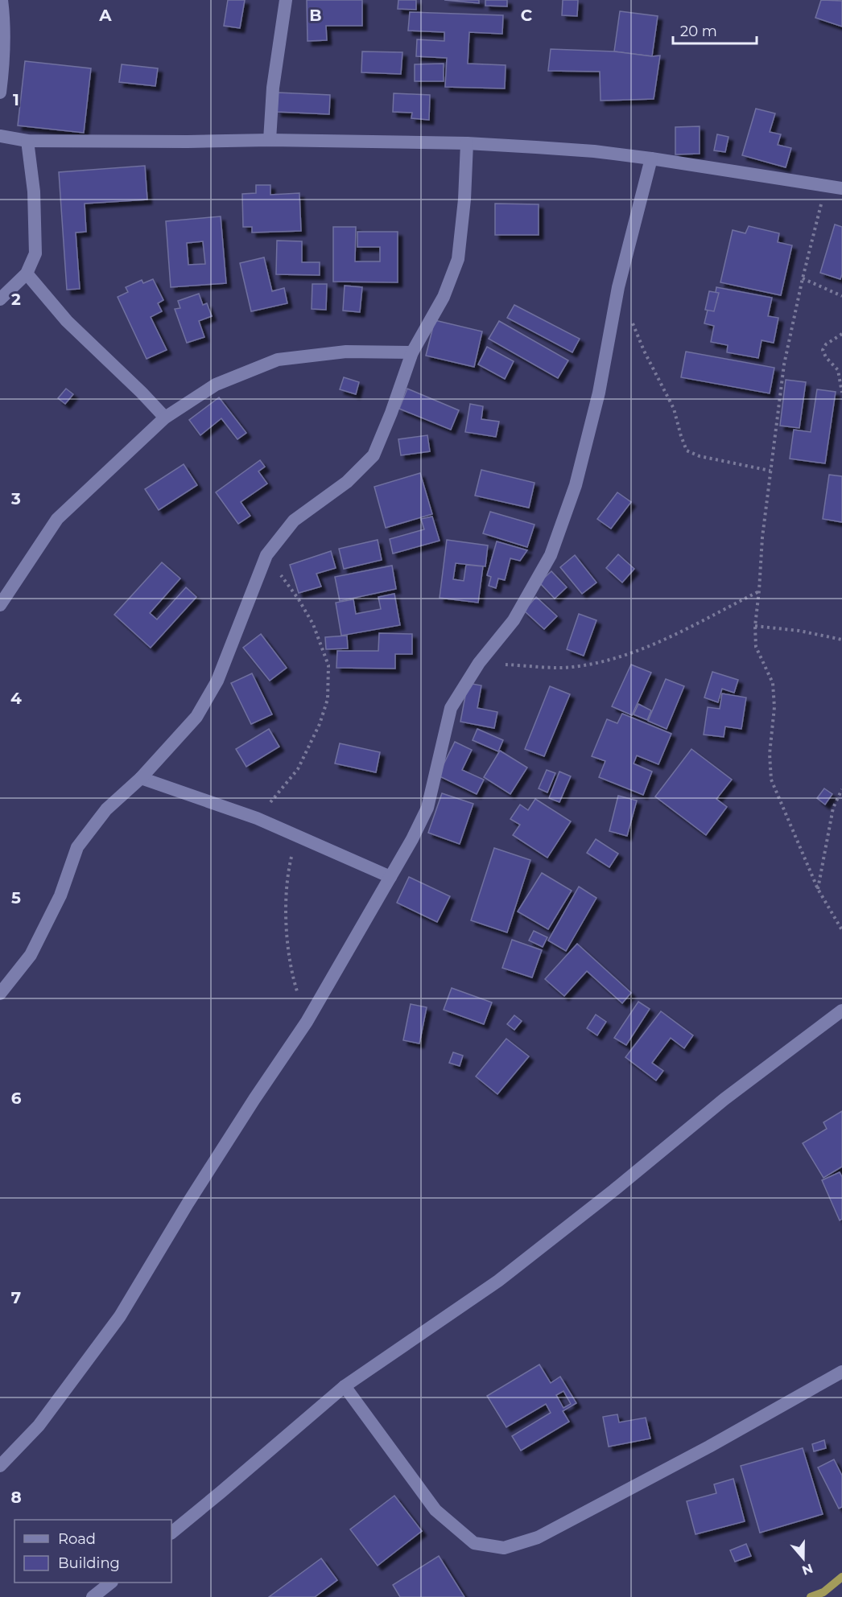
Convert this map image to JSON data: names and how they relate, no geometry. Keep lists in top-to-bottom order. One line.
{"legend":["Road","Building"],"scale_bar":"20 m","north":"bottom","grid":{"columns":["A","B","C"],"rows":["1","2","3","4","5","6","7","8"]}}
